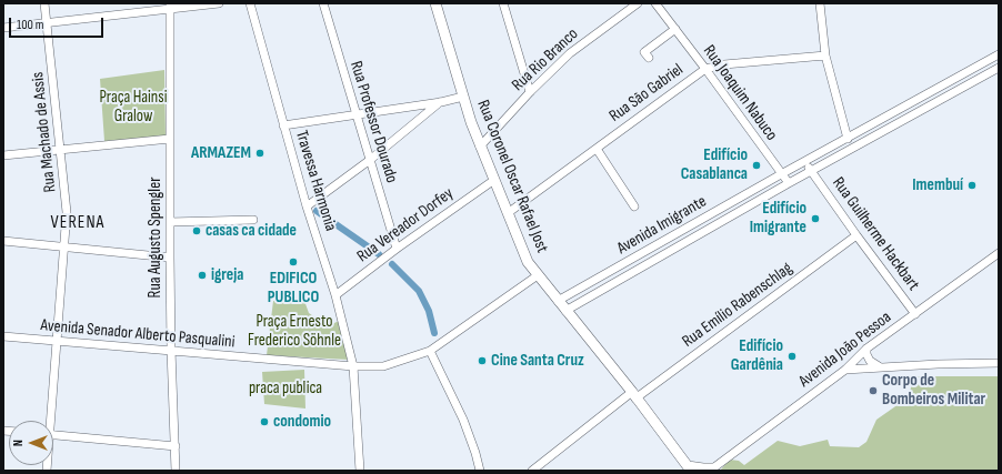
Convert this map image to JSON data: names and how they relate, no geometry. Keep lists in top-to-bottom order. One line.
{"streets":{"main road":["Rua Coronel Oscar Rafael Jost"],"street":["Rua Rio Branco","Rua São Gabriel","Rua Joaquim Nabuco","Rua Professor Dourado","Rua Machado de Assis","Travessa Harmonia","Rua Vereador Dorfey","Avenida Imigrante","Rua Guilherme Hackbart","Rua Augusto Spengler","Rua Emílio Rabenschlag","Avenida Senador Alberto Pasqualini","Avenida João Pessoa"]},"crossings":[["Rua Rio Branco","Rua Coronel Oscar Rafael Jost"],["Rua São Gabriel","Rua Joaquim Nabuco"],["Rua São Gabriel","Rua Coronel Oscar Rafael Jost"],["Rua Joaquim Nabuco","Avenida Imigrante"],["Rua Professor Dourado","Rua Vereador Dorfey"],["Rua Machado de Assis","Avenida Senador Alberto Pasqualini"],["Rua Coronel Oscar Rafael Jost","Rua Vereador Dorfey"],["Rua Coronel Oscar Rafael Jost","Avenida Imigrante"],["Rua Coronel Oscar Rafael Jost","Rua Emílio Rabenschlag"],["Rua Coronel Oscar Rafael Jost","Avenida Senador Alberto Pasqualini"],["Travessa Harmonia","Rua Vereador Dorfey"],["Travessa Harmonia","Avenida Senador Alberto Pasqualini"],["Avenida Imigrante","Rua Guilherme Hackbart"],["Rua Guilherme Hackbart","Rua Emílio Rabenschlag"],["Rua Guilherme Hackbart","Avenida João Pessoa"],["Rua Augusto Spengler","Avenida Senador Alberto Pasqualini"]],"districts":["VERENA"],"parks":["Praça Hainsi Gralow","Praça Ernesto Frederico Söhnle","praca publica"],"places":["ARMAZEM","Edifício Casablanca","Imembuí","Edifício Imigrante","casas ca cidade","EDIFICO PUBLICO","igreja","Edifício Gardênia","Cine Santa Cruz","Corpo de Bombeiros Militar","condomio"],"scale_bar":"100 m","north":"left"}
